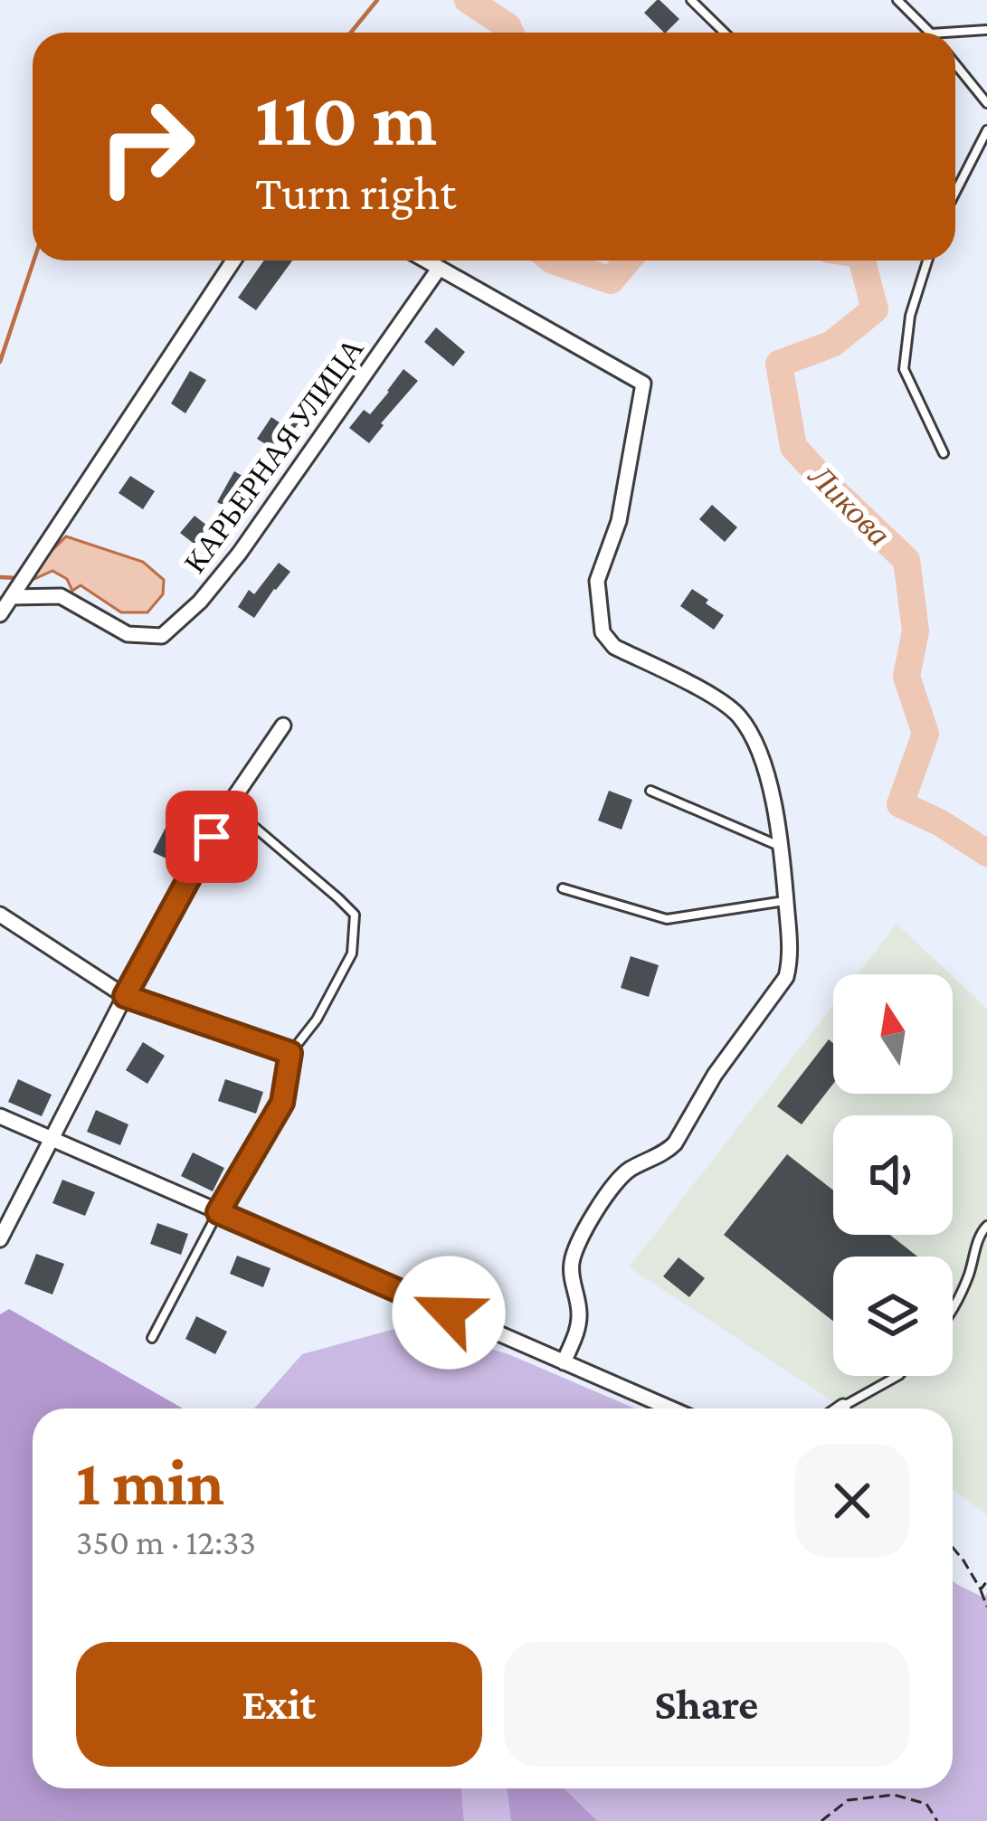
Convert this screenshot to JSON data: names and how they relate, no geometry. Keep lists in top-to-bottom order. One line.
{"streets":{"street":["КАРЬЕРНАЯ УЛИЦА"]},"water":["Ликова"],"north":"top","page":{"turn":["110 m","Turn right"],"heading":["1 min","350 m · 12:33"],"buttons":["Exit","Share"]}}
